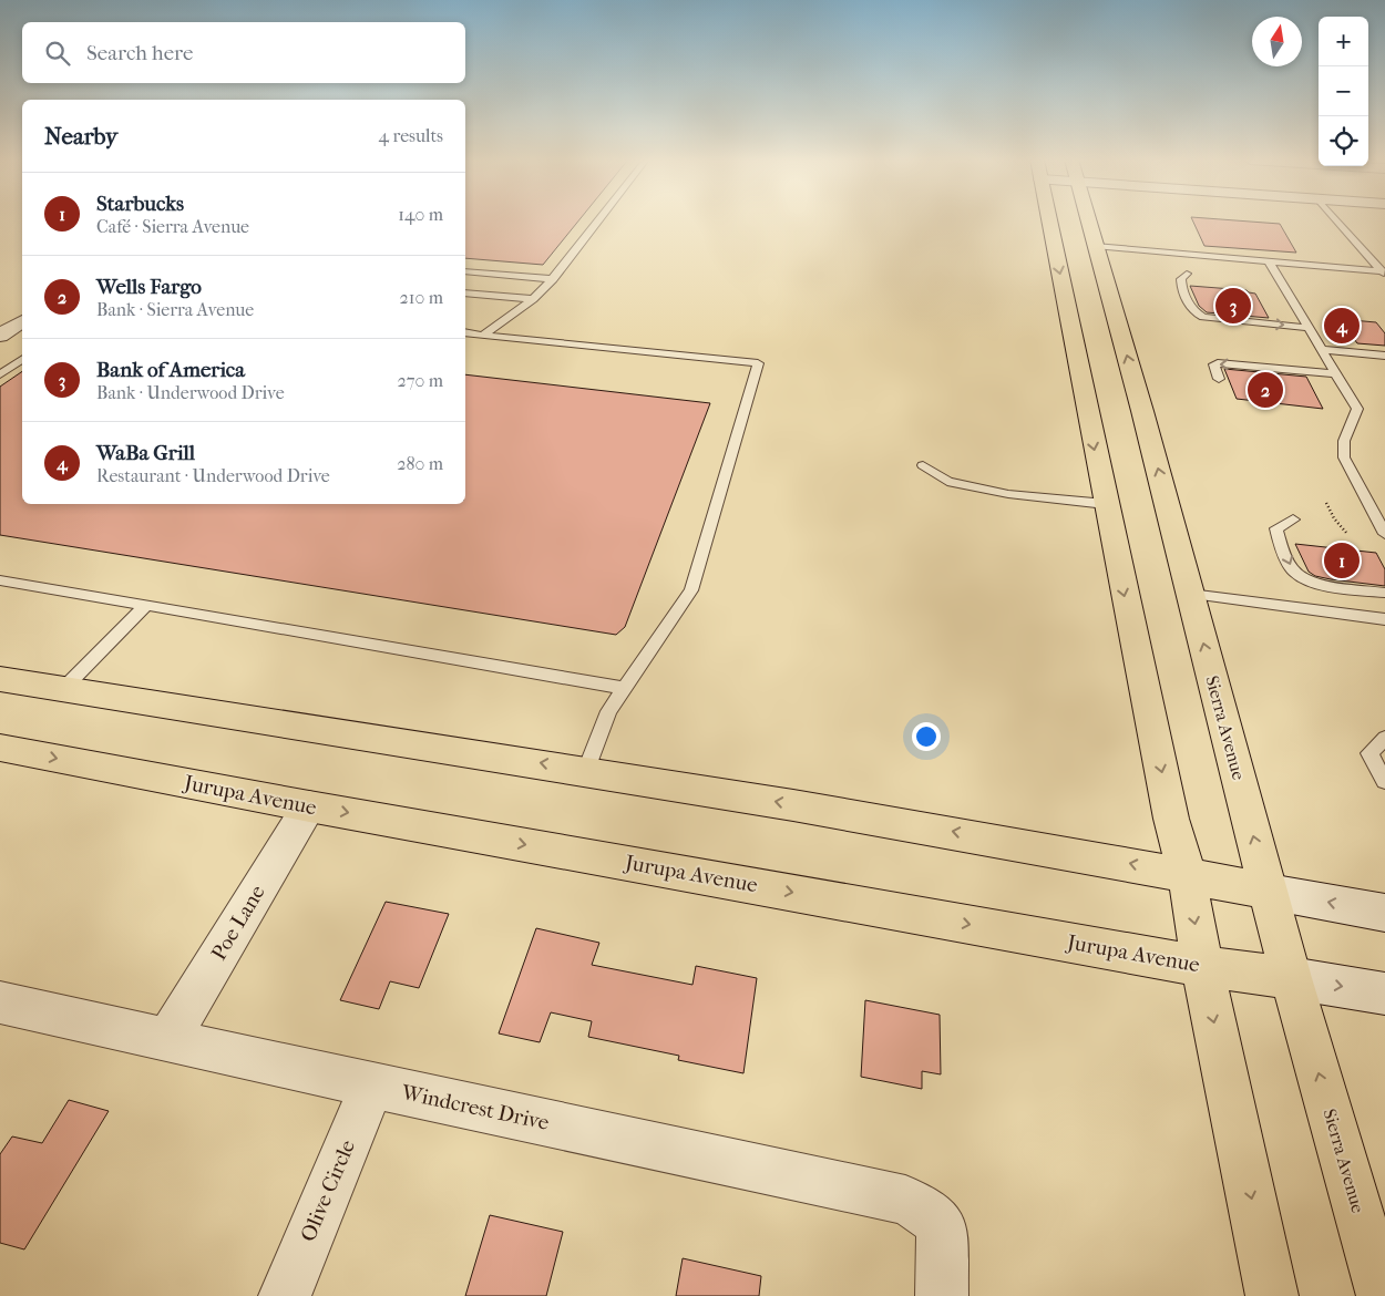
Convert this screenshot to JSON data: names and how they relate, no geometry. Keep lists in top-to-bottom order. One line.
{"streets":{"main road":["Sierra Avenue","Jurupa Avenue"],"street":["Poe Lane","Windcrest Drive","Olive Circle"]},"crossings":[["Sierra Avenue","Jurupa Avenue"],["Jurupa Avenue","Poe Lane"],["Poe Lane","Windcrest Drive"],["Windcrest Drive","Olive Circle"]],"north":"top","page":{"map_buttons":["+","−"],"search":"Search here","heading":["Nearby","4 results"],"list":[{"mark":"1","name":"Starbucks","note":"Café · Sierra Avenue","value":"140 m"},{"mark":"2","name":"Wells Fargo","note":"Bank · Sierra Avenue","value":"210 m"},{"mark":"3","name":"Bank of America","note":"Bank · Underwood Drive","value":"270 m"},{"mark":"4","name":"WaBa Grill","note":"Restaurant · Underwood Drive","value":"280 m"}],"pins":["3","4","2","1"]}}
